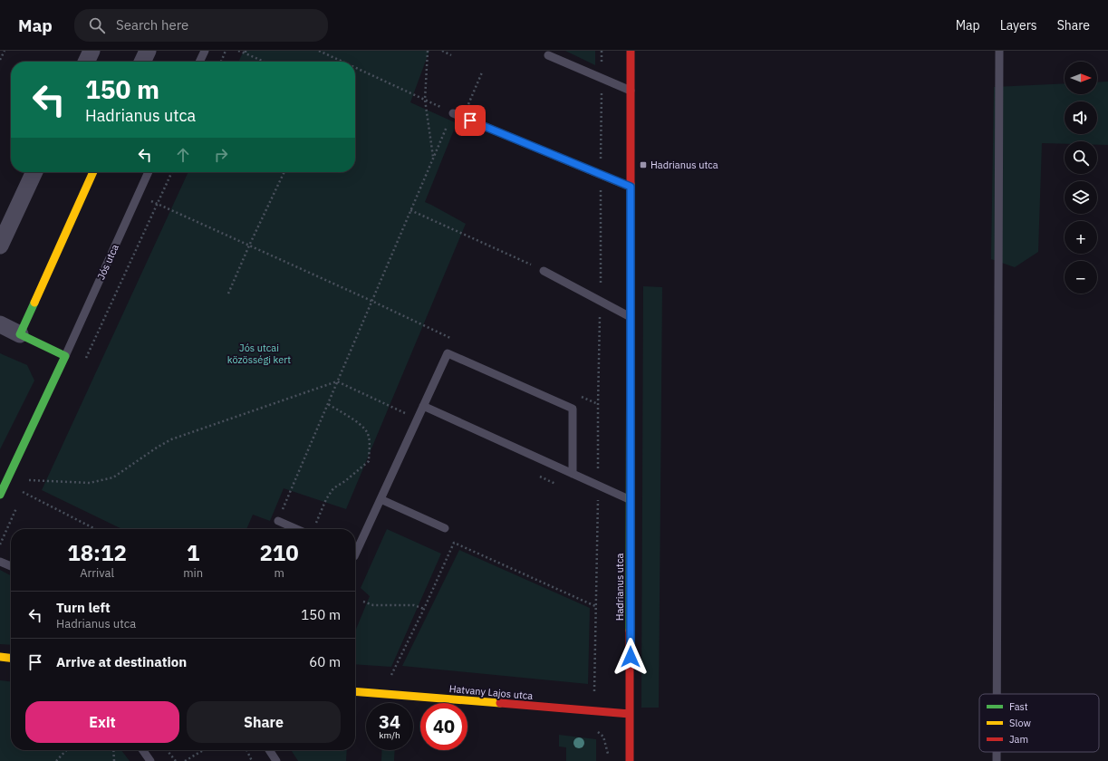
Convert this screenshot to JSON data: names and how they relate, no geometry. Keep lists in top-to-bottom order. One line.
{"streets":{"street":["Jós utca","Hadrianus utca","Hatvany Lajos utca"]},"crossings":[["Hadrianus utca","Hatvany Lajos utca"]],"parks":["Jós utcai közösségi kert"],"places":{"transit":["Hadrianus utca"]},"legend":["Fast","Slow","Jam"],"north":"right","page":{"header":"Map","search":"Search here","nav":["Map","Layers","Share"],"map_buttons":["+","−"],"turn":["150 m","Hadrianus utca"],"eta":["18:12","Arrival","1","min","210","m"],"list":[{"name":"Turn left","note":"Hadrianus utca","value":"150 m"},{"name":"Arrive at destination","value":"60 m"}],"buttons":["Exit","Share"],"speed":"34 km/h","limit":"40"}}
